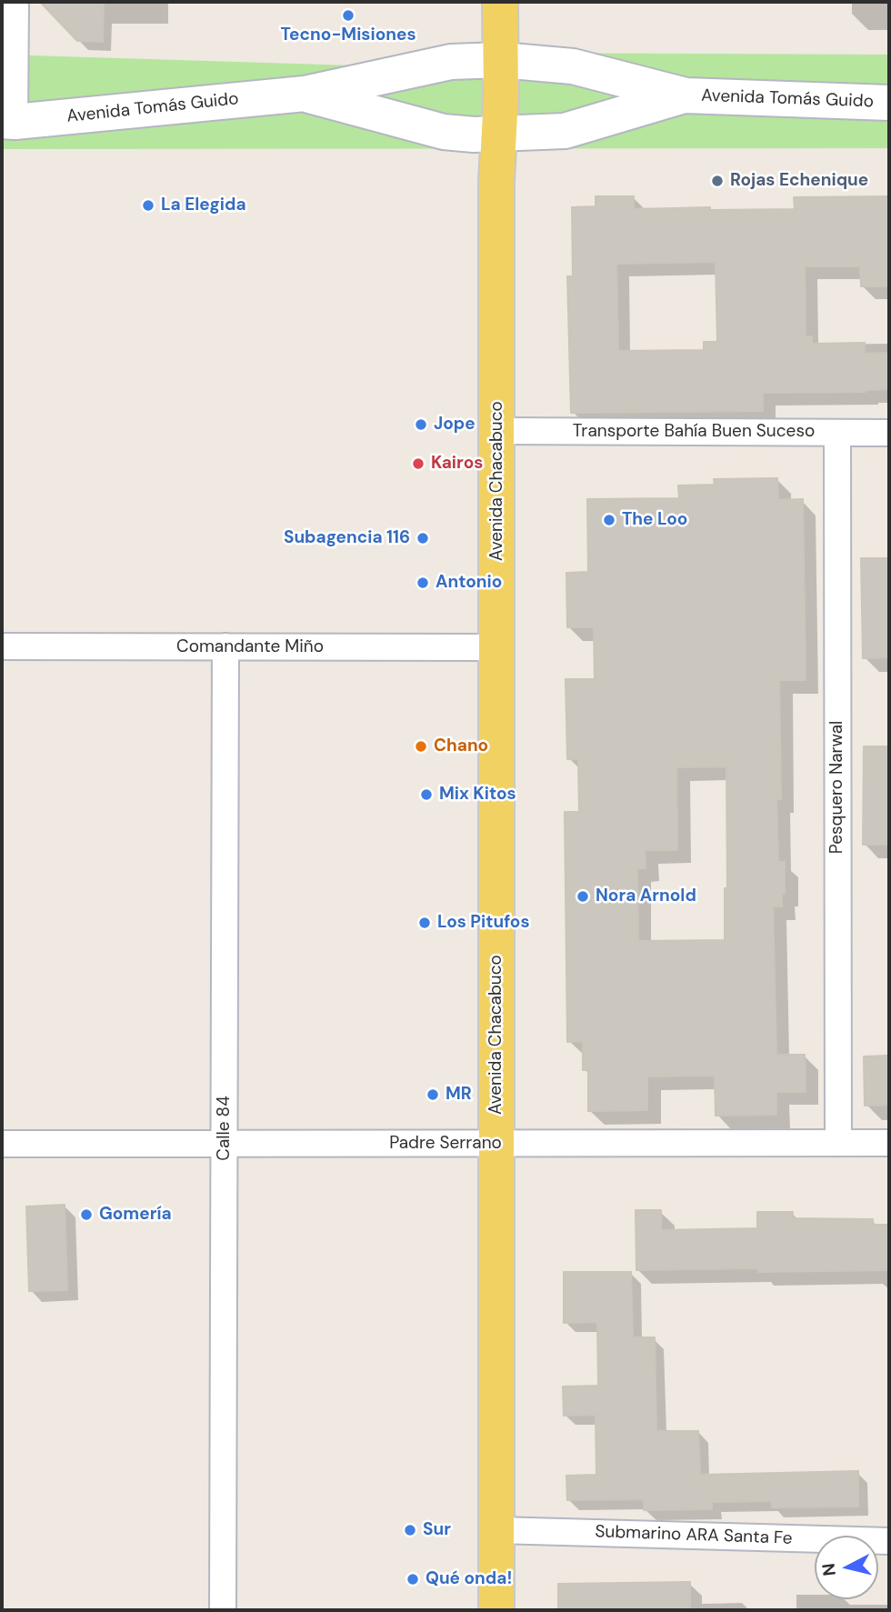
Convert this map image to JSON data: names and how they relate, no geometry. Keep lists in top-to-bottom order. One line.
{"streets":{"main road":["Avenida Tomás Guido","Avenida Chacabuco"],"street":["Transporte Bahía Buen Suceso","Comandante Miño","Pesquero Narwal","Calle 84","Padre Serrano","Submarino ARA Santa Fe"]},"crossings":[["Avenida Tomás Guido","Avenida Chacabuco"],["Transporte Bahía Buen Suceso","Avenida Chacabuco"],["Transporte Bahía Buen Suceso","Pesquero Narwal"],["Avenida Chacabuco","Comandante Miño"],["Avenida Chacabuco","Padre Serrano"],["Avenida Chacabuco","Submarino ARA Santa Fe"],["Comandante Miño","Calle 84"],["Pesquero Narwal","Padre Serrano"],["Calle 84","Padre Serrano"]],"places":["Tecno-Misiones","Rojas Echenique","La Elegida","Jope","Kairos","The Loo","Subagencia 116","Antonio","Chano","Mix Kitos","Nora Arnold","Los Pitufos","MR","Gomería","Sur","Qué onda!"],"north":"left"}
